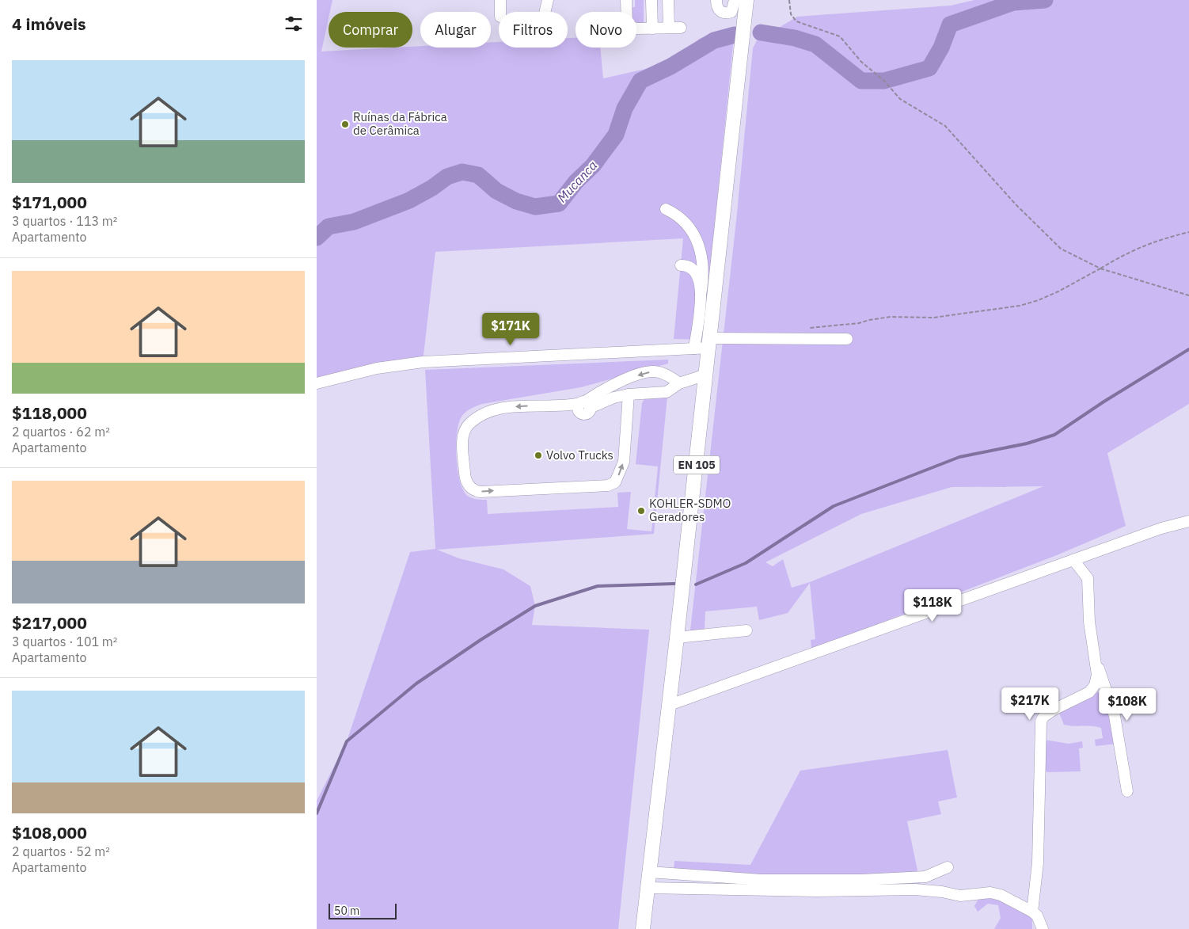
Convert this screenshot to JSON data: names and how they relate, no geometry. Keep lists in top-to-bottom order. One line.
{"streets":{"main road":["EN 105"]},"water":["Mucanca"],"places":["Ruínas da Fábrica de Cerâmica","Volvo Trucks","KOHLER-SDMO Geradores"],"scale_bar":"50 m","page":{"heading":"4 imóveis","chip":["Comprar","Alugar","Filtros","Novo"],"list":[{"name":"$171,000","note":"3 quartos · 113 m² · Apartamento"},{"name":"$118,000","note":"2 quartos · 62 m² · Apartamento"},{"name":"$217,000","note":"3 quartos · 101 m² · Apartamento"},{"name":"$108,000","note":"2 quartos · 52 m² · Apartamento"}],"price":["$171K","$118K","$217K","$108K"],"scale":"50 m"}}
